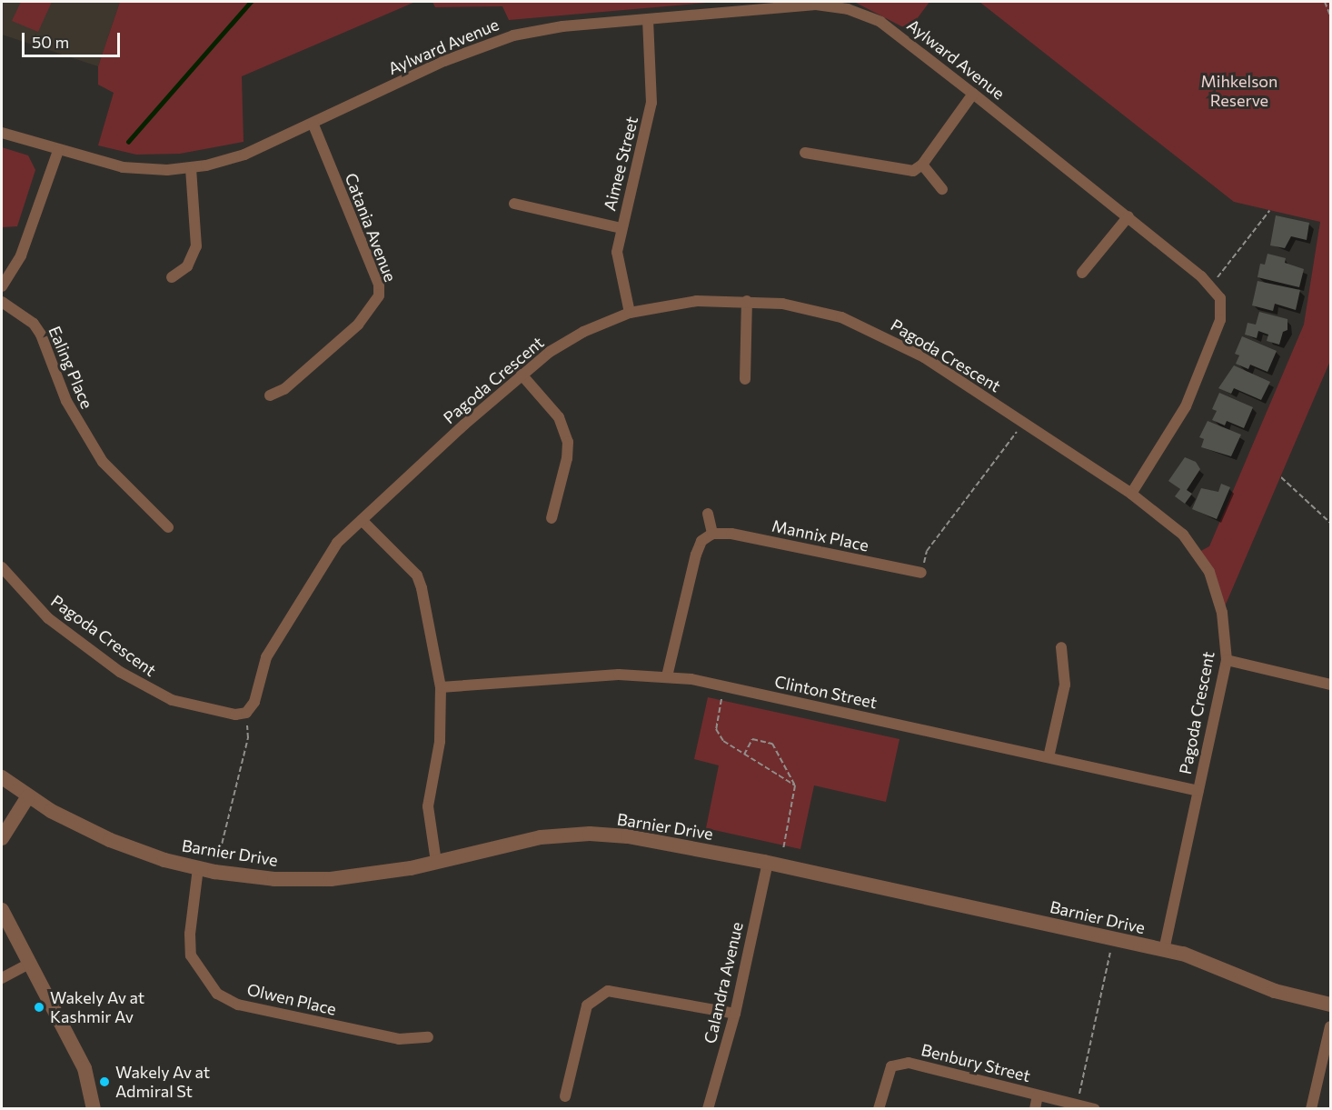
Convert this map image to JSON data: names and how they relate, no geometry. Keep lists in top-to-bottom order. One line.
{"streets":{"street":["Aylward Avenue","Aimee Street","Catania Avenue","Pagoda Crescent","Ealing Place","Mannix Place","Clinton Street","Barnier Drive","Calandra Avenue","Olwen Place","Benbury Street"]},"crossings":[["Aylward Avenue","Aimee Street"],["Aylward Avenue","Catania Avenue"],["Aylward Avenue","Pagoda Crescent"],["Aimee Street","Pagoda Crescent"],["Pagoda Crescent","Clinton Street"],["Pagoda Crescent","Barnier Drive"],["Barnier Drive","Calandra Avenue"],["Barnier Drive","Olwen Place"]],"parks":["Mihkelson Reserve"],"places":["Wakely Av at Kashmir Av","Wakely Av at Admiral St"],"scale_bar":"50 m"}
